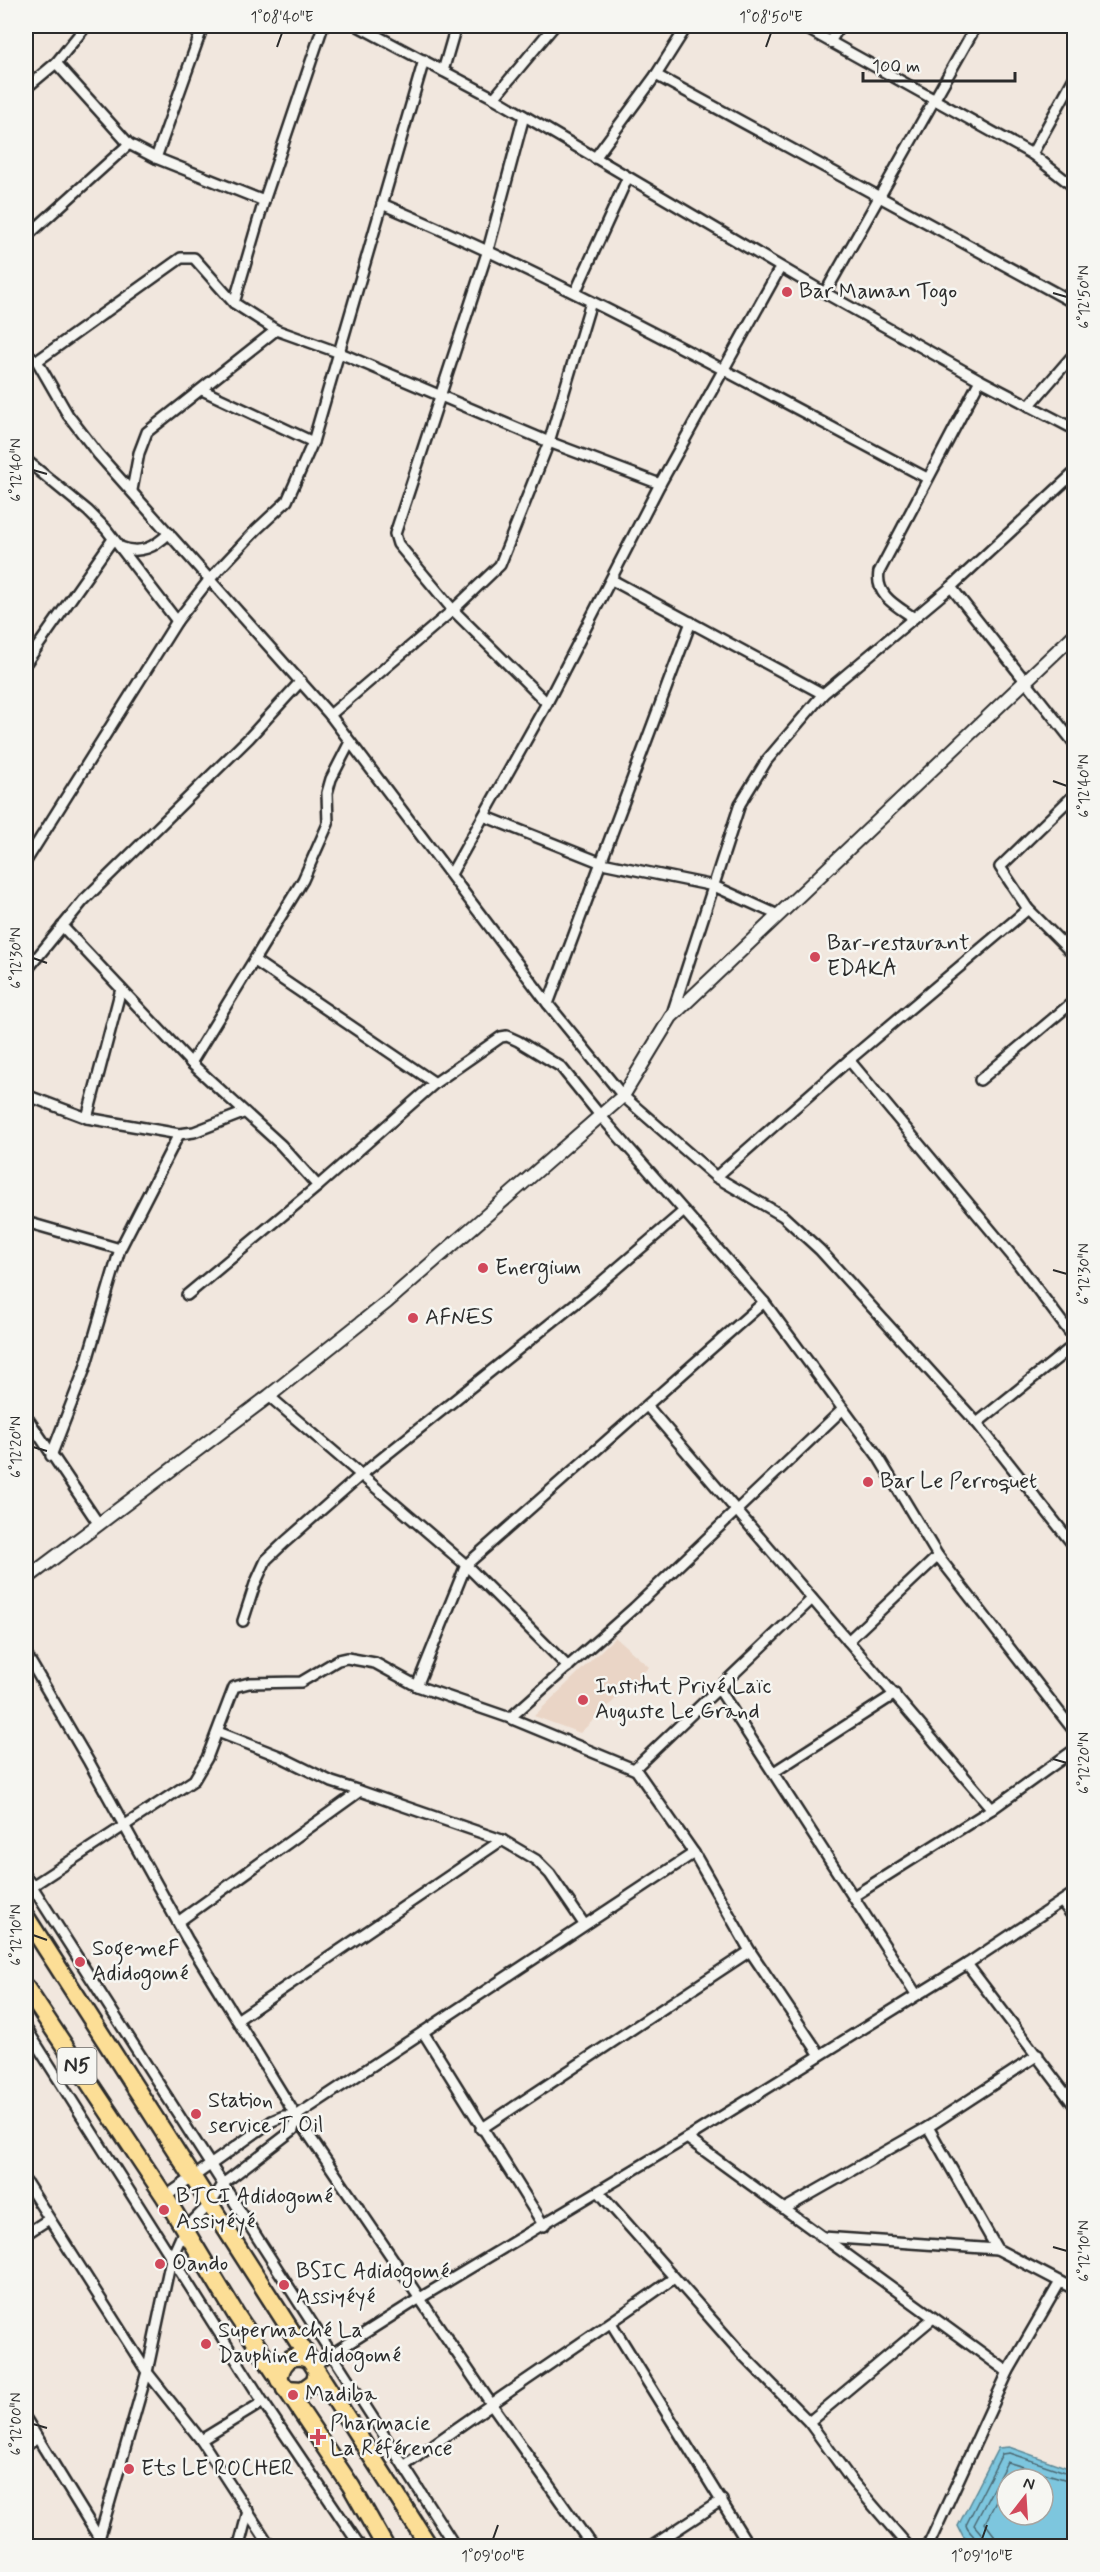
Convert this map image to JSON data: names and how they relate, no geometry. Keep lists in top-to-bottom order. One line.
{"streets":{"highway":["N5"]},"places":{"other":["Bar Maman Togo","Bar-restaurant EDAKA","Energium","AFNES","Bar Le Perroquet","Institut Privé Laïc Auguste Le Grand","SogemeF Adidogomé","Station service T Oil","BTCI Adidogomé Assiyéyé","Oando","BSIC Adidogomé Assiyéyé","Supermaché La Dauphine Adidogomé","Madiba","Ets LE ROCHER"],"health":["Pharmacie La Référence"]},"scale_bar":"100 m","north":"top","coordinates":["1°08'40\"E","1°08'50\"E","6°12'50\"N","6°12'40\"N","6°12'30\"N","6°12'20\"N","6°12'10\"N","6°12'00\"N","1°09'00\"E","1°09'10\"E"]}
